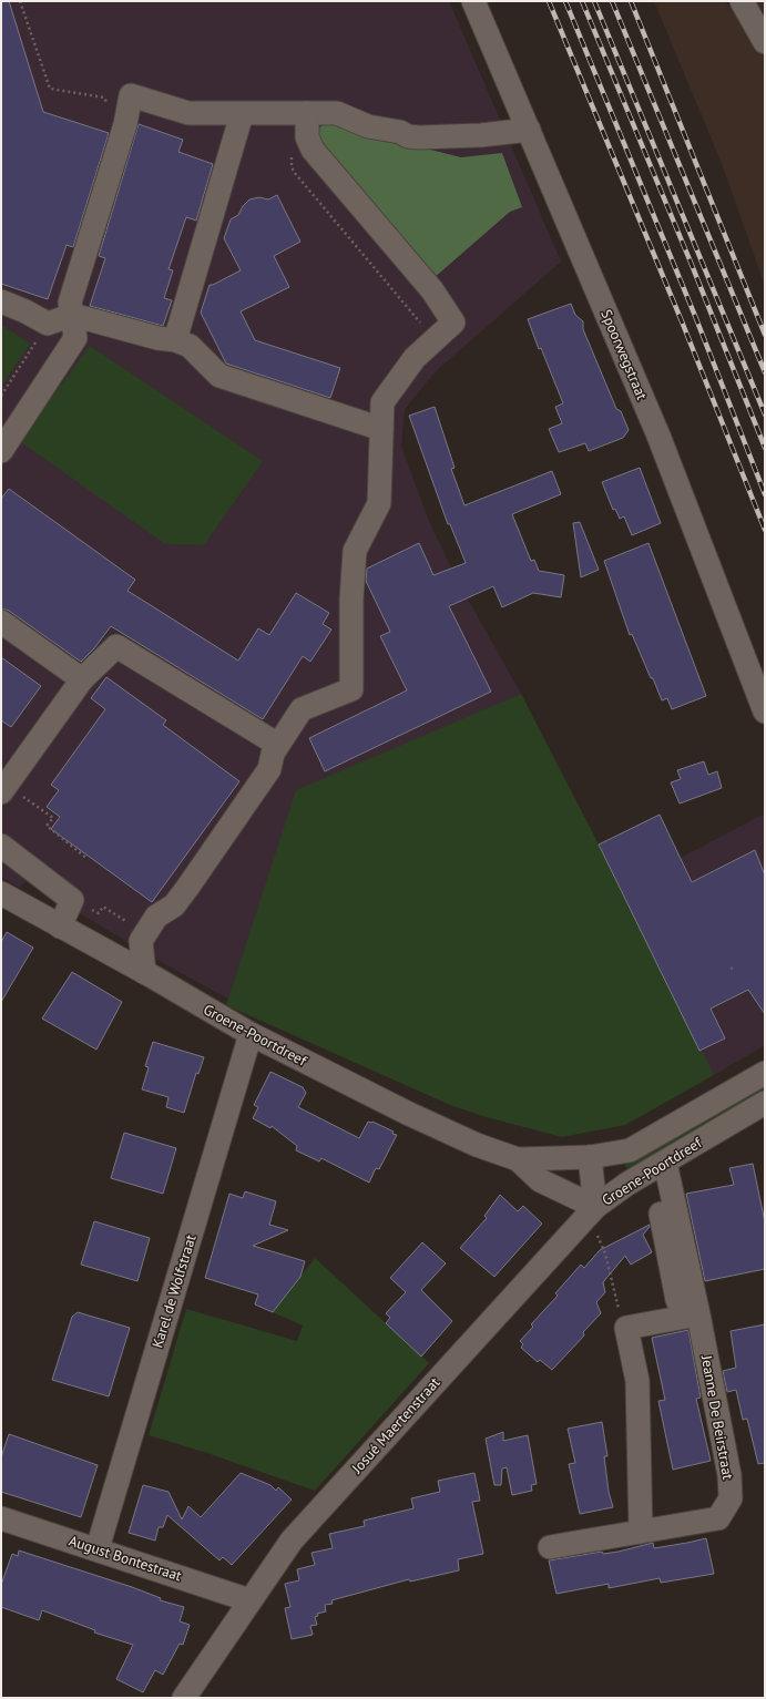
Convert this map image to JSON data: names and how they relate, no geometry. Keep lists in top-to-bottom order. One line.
{"streets":{"street":["Spoorwegstraat","Groene-Poortdreef","Karel de Wolfstraat","Jeanne De Beirstraat","Josué Maertenstraat","August Bontestraat"]},"crossings":[["Groene-Poortdreef","Karel de Wolfstraat"],["Groene-Poortdreef","Jeanne De Beirstraat"],["Groene-Poortdreef","Josué Maertenstraat"],["Karel de Wolfstraat","August Bontestraat"],["Josué Maertenstraat","August Bontestraat"]]}
